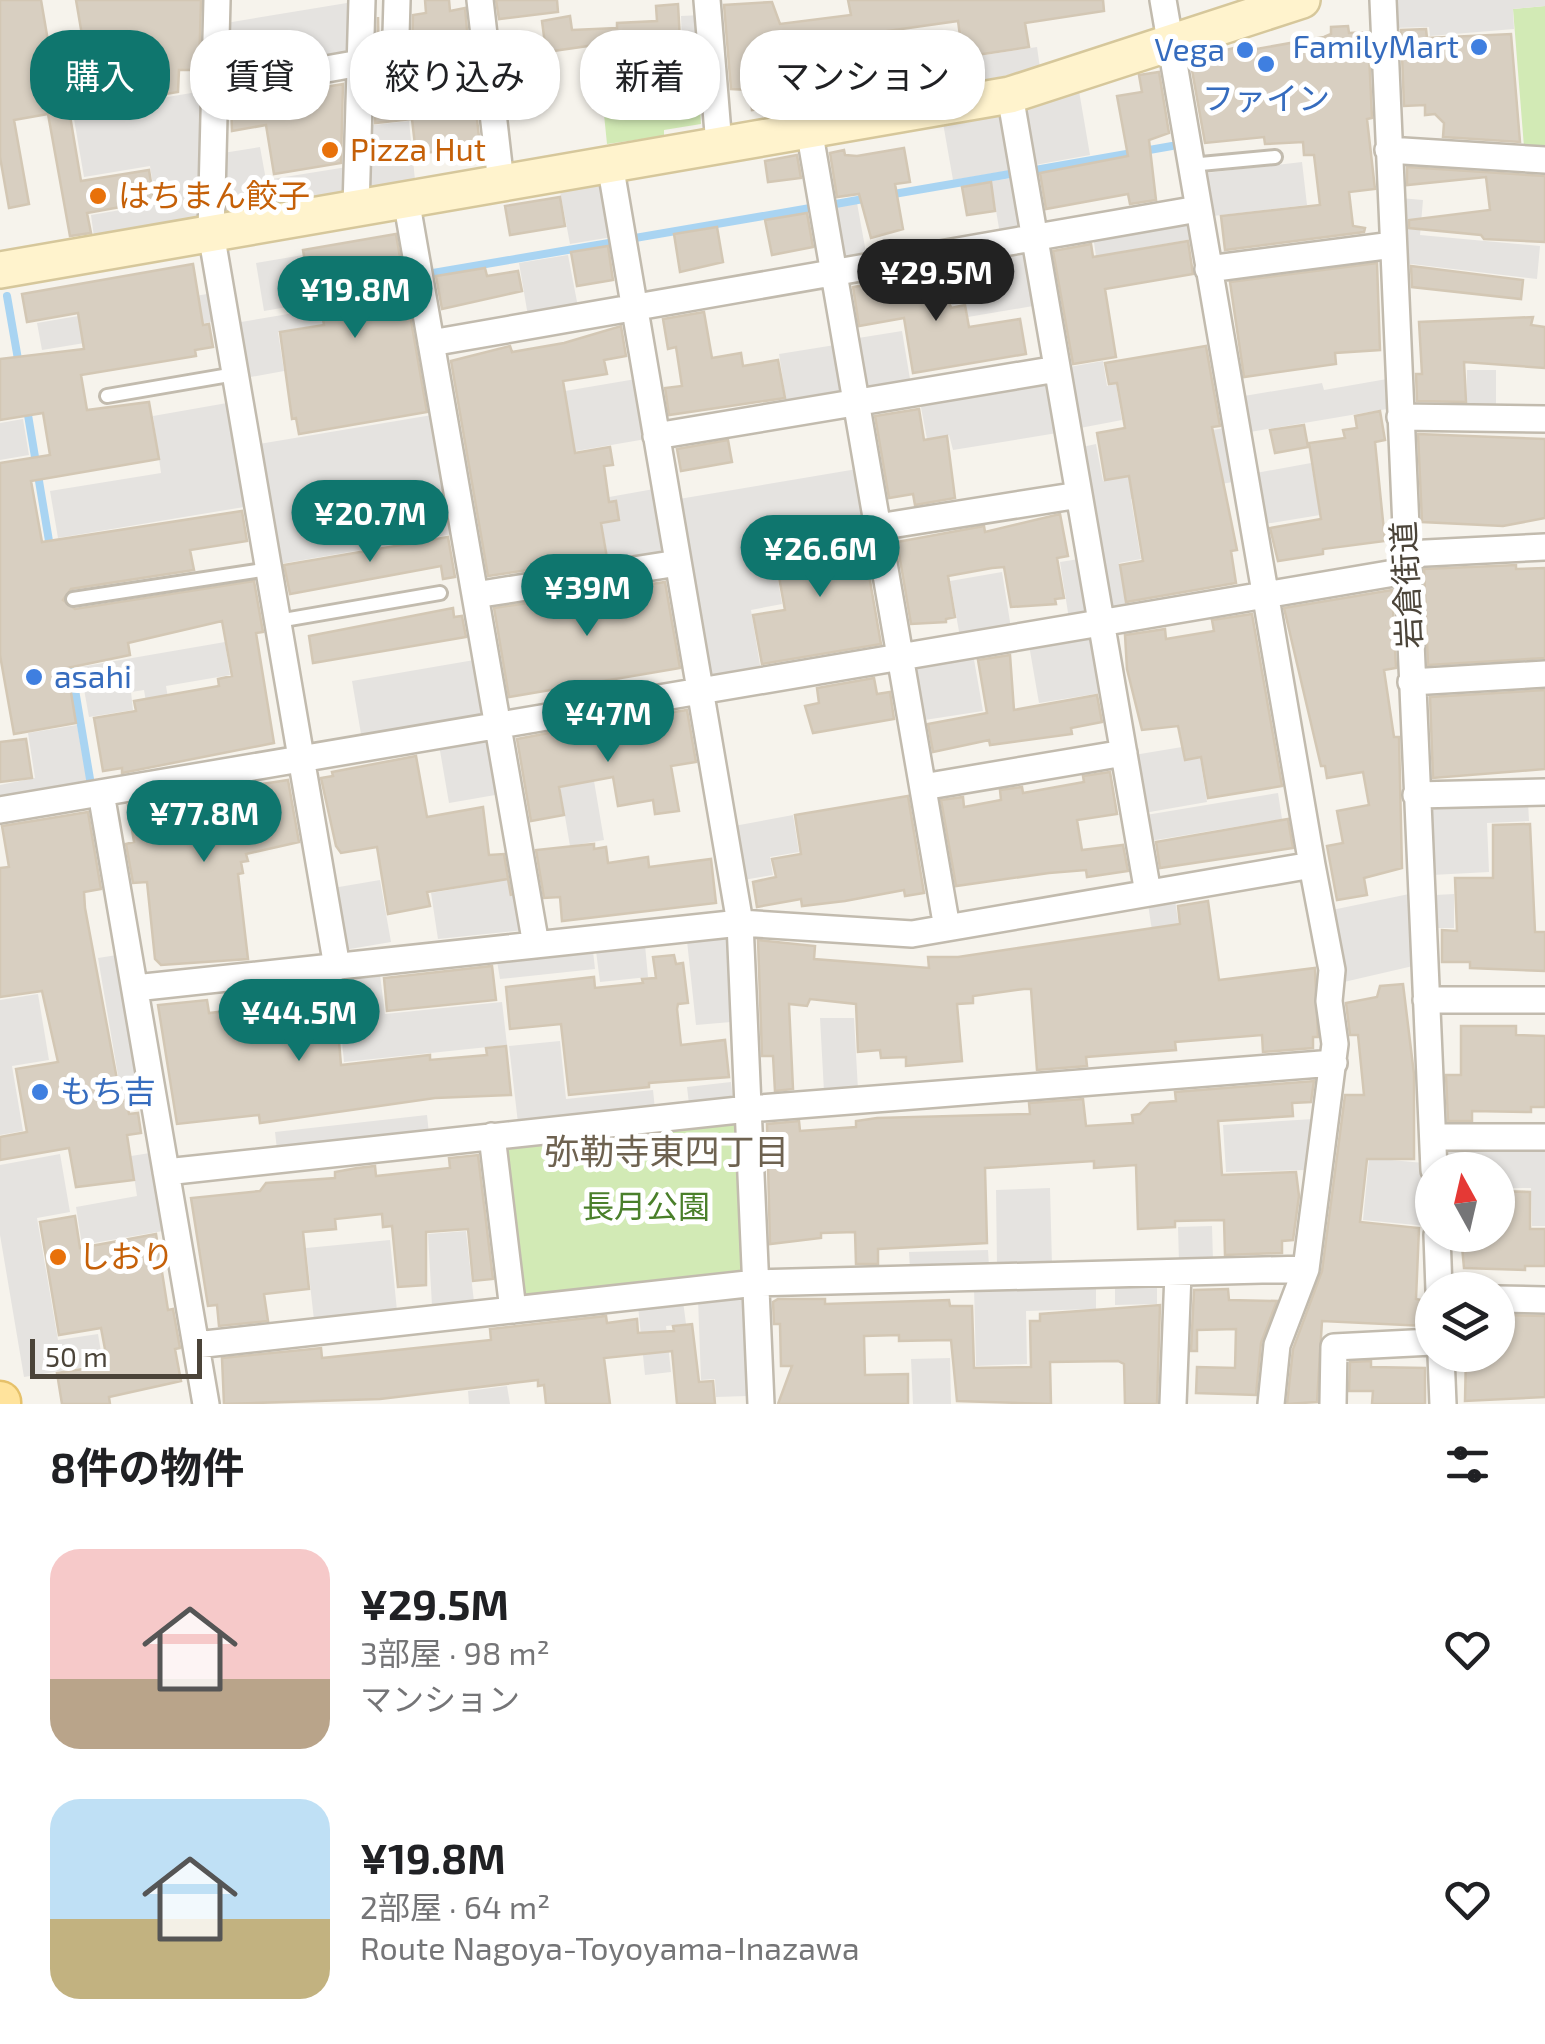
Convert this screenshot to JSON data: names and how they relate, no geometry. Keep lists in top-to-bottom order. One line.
{"streets":{"street":["岩倉街道"]},"districts":["弥勒寺東四丁目"],"parks":["長月公園"],"places":["FamilyMart","Vega","ファイン","Pizza Hut","はちまん餃子","asahi","もち吉","しおり"],"scale_bar":"50 m","north":"top","page":{"chip":["購入","賃貸","絞り込み","新着","マンション"],"price":["¥29.5M","¥19.8M","¥20.7M","¥26.6M","¥39M","¥47M","¥77.8M","¥44.5M"],"scale":"50 m","heading":"8件の物件","list":[{"name":"¥29.5M","note":"3部屋 · 98 m² · マンション"},{"name":"¥19.8M","note":"2部屋 · 64 m² · Route Nagoya-Toyoyama-Inazawa"}]}}
